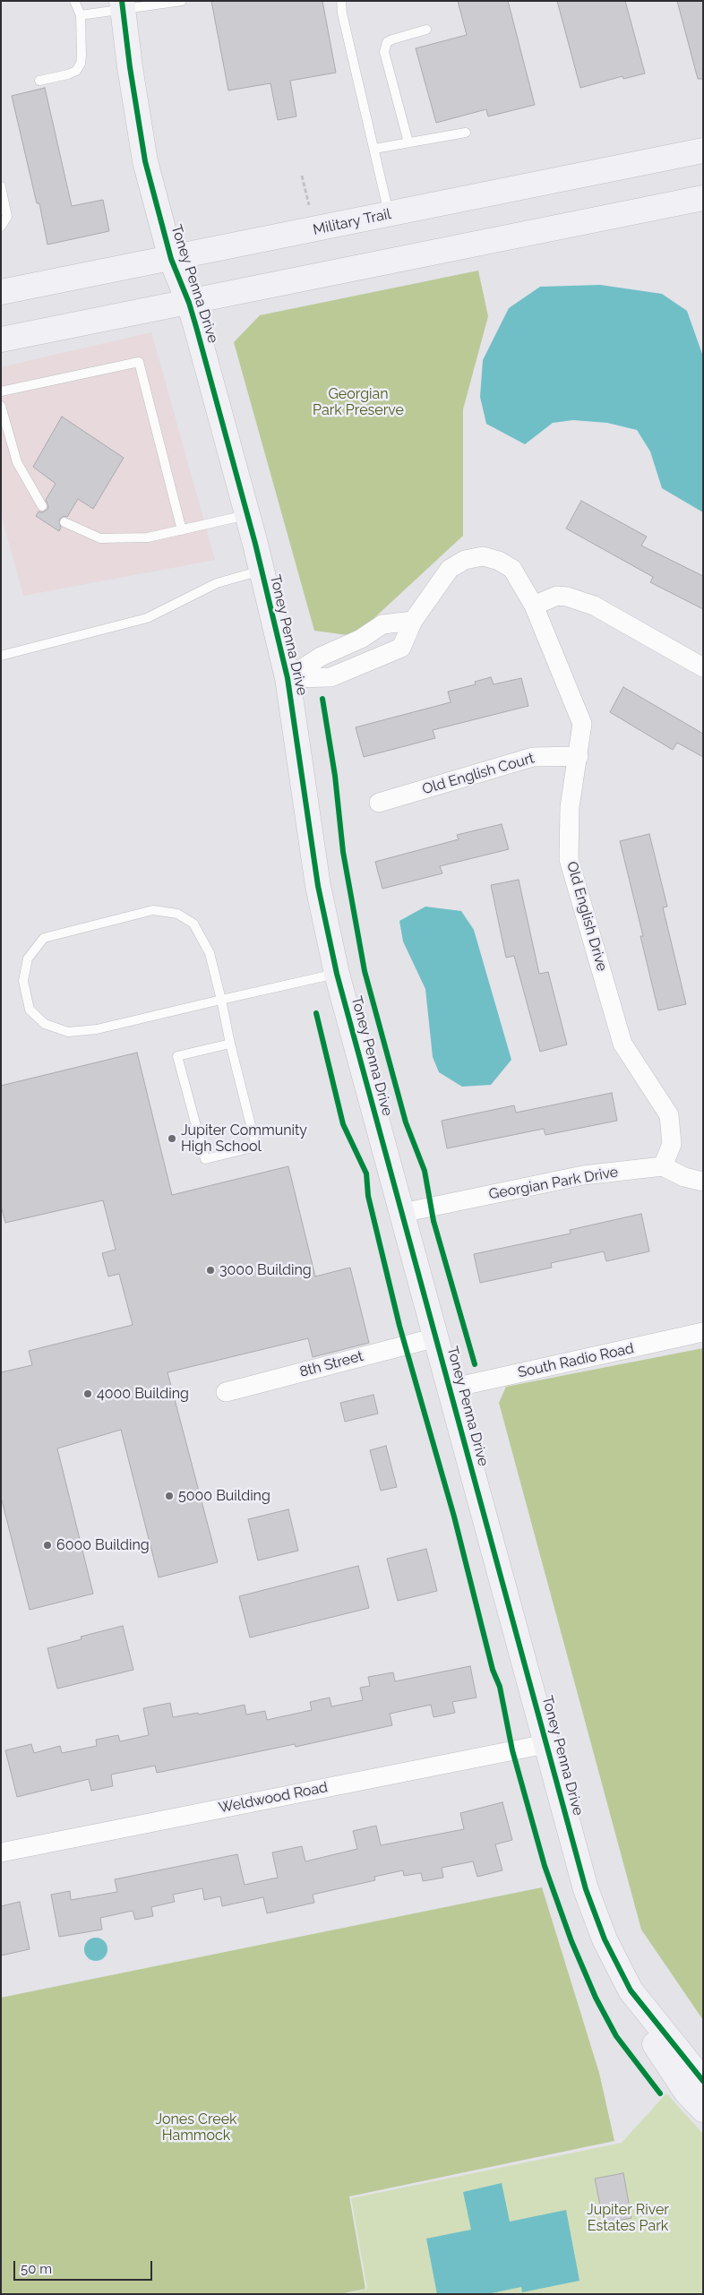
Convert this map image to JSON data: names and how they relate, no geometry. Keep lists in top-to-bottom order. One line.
{"streets":{"street":["Military Trail","Toney Penna Drive","Old English Court","Old English Drive","Georgian Park Drive","South Radio Road","8th Street","Weldwood Road"]},"crossings":[["Military Trail","Toney Penna Drive"],["Toney Penna Drive","Georgian Park Drive"],["Toney Penna Drive","South Radio Road"],["Toney Penna Drive","8th Street"],["Toney Penna Drive","Weldwood Road"],["Old English Court","Old English Drive"],["Old English Drive","Georgian Park Drive"]],"parks":["Georgian Park Preserve","Jones Creek Hammock","Jupiter River Estates Park"],"places":["Jupiter Community High School","3000 Building","4000 Building","5000 Building","6000 Building"],"scale_bar":"50 m"}
